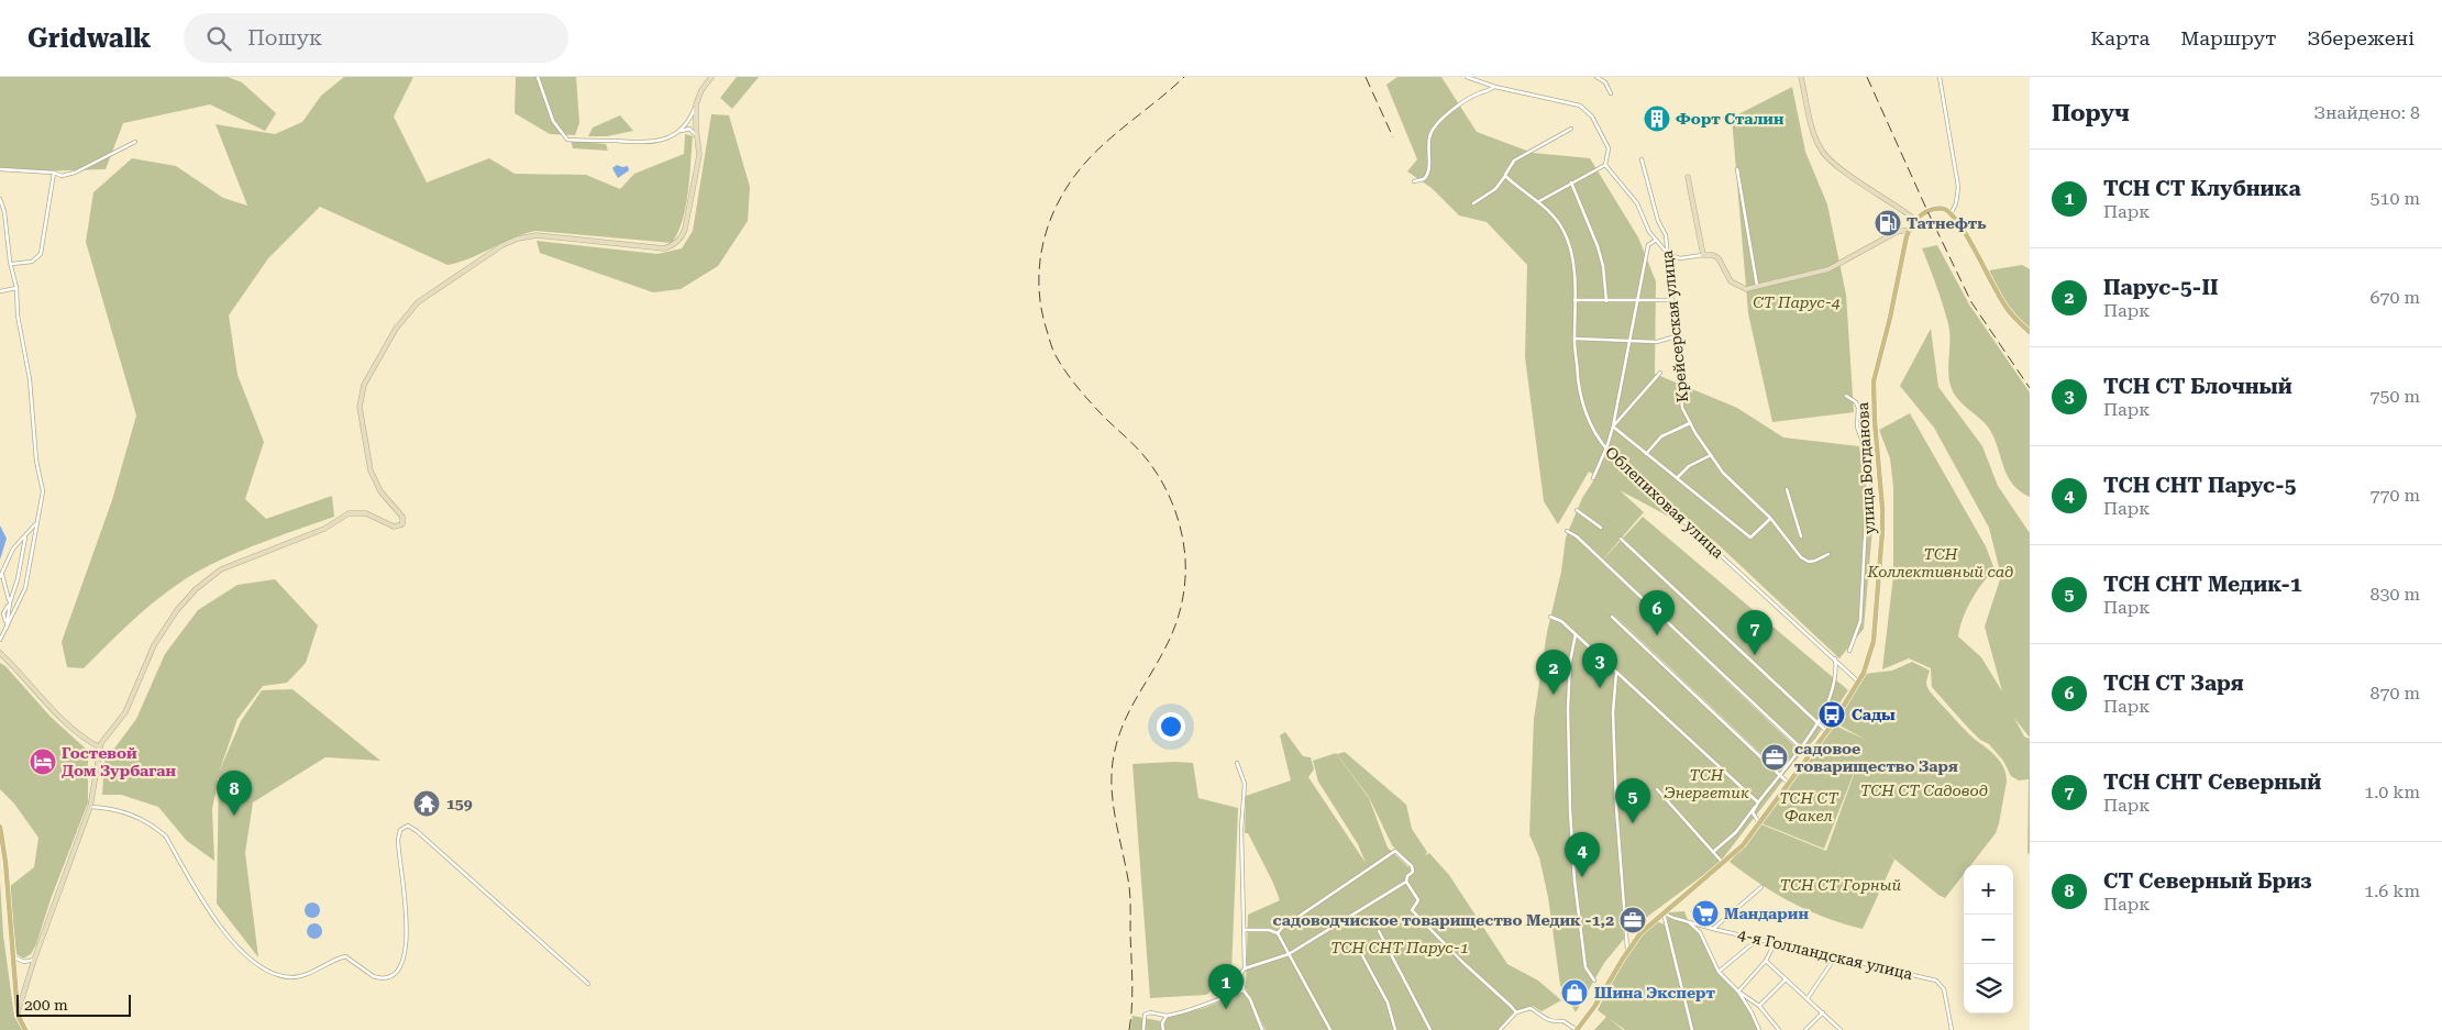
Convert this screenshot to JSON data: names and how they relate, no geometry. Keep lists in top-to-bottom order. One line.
{"streets":{"main road":["улица Богданова"],"street":["Крейсерская улица","Облепиховая улица","4-я Голландская улица"]},"crossings":[["улица Богданова","Облепиховая улица"],["улица Богданова","4-я Голландская улица"]],"parks":["СТ Парус-4","ТСН Коллективный сад","ТСН Энергетик","ТСН СТ Садовод","ТСН СТ Факел","ТСН СТ Горный","ТСН СНТ Парус-1"],"places":{"building":["Форт Сталин"],"fuel station":["Татнефть"],"bus stop":["Сады"],"office":["садовое товарищество Заря","садоводчиское товарищество Медик -1,2"],"hotel":["Гостевой Дом Зурбаган"],"temple":["159"],"supermarket":["Мандарин"],"shop":["Шина Эксперт"]},"scale_bar":"200 m","page":{"header":"Gridwalk","search":"Пошук","nav":["Карта","Маршрут","Збережені"],"heading":["Поруч","Знайдено: 8"],"list":[{"mark":"1","name":"ТСН СТ Клубника","note":"Парк","value":"510 m"},{"mark":"2","name":"Парус-5-II","note":"Парк","value":"670 m"},{"mark":"3","name":"ТСН СТ Блочный","note":"Парк","value":"750 m"},{"mark":"4","name":"ТСН СНТ Парус-5","note":"Парк","value":"770 m"},{"mark":"5","name":"ТСН СНТ Медик-1","note":"Парк","value":"830 m"},{"mark":"6","name":"ТСН СТ Заря","note":"Парк","value":"870 m"},{"mark":"7","name":"ТСН СНТ Северный","note":"Парк","value":"1.0 km"},{"mark":"8","name":"СТ Северный Бриз","note":"Парк","value":"1.6 km"}],"pins":["6","7","3","2","8","5","4","1"],"map_buttons":["+","−"],"scale":"200 m"}}
